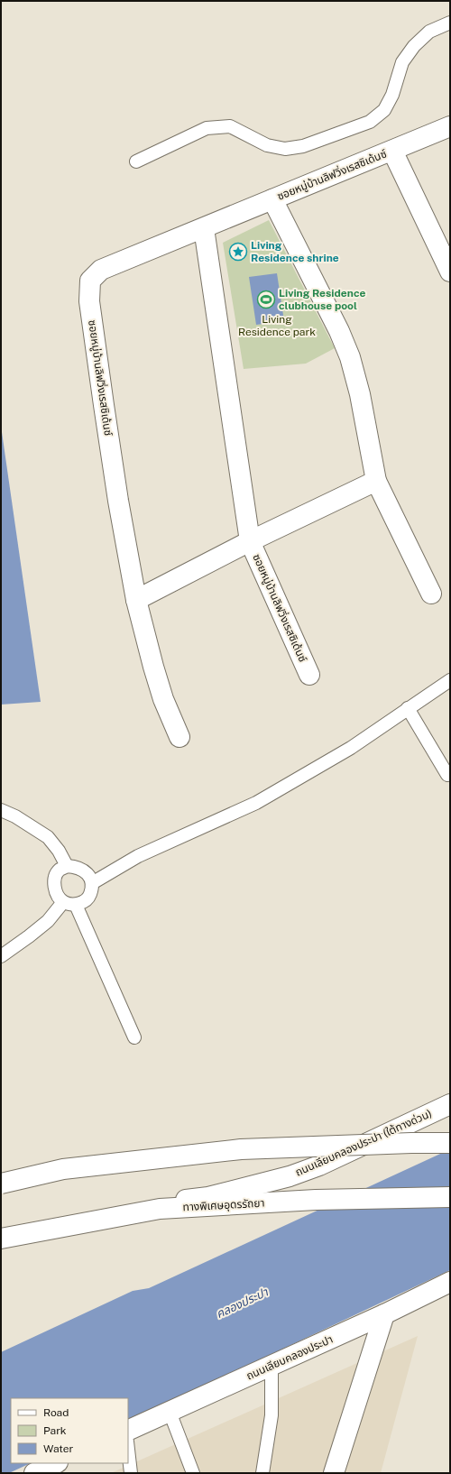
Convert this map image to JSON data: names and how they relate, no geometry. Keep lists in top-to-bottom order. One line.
{"streets":{"main road":["ซอยหมู่บ้านลิฟวิ่งเรสซิเด้นซ์","ถนนเลียบคลองประปา (ใต้ทางด่วน)","ทางพิเศษอุดรรัถยา","ถนนเลียบคลองประปา"]},"water":["คลองประปา"],"parks":["Living Residence park"],"places":{"place":["Living Residence shrine"],"sports":["Living Residence clubhouse pool"]},"legend":["Road","Park","Water"]}
